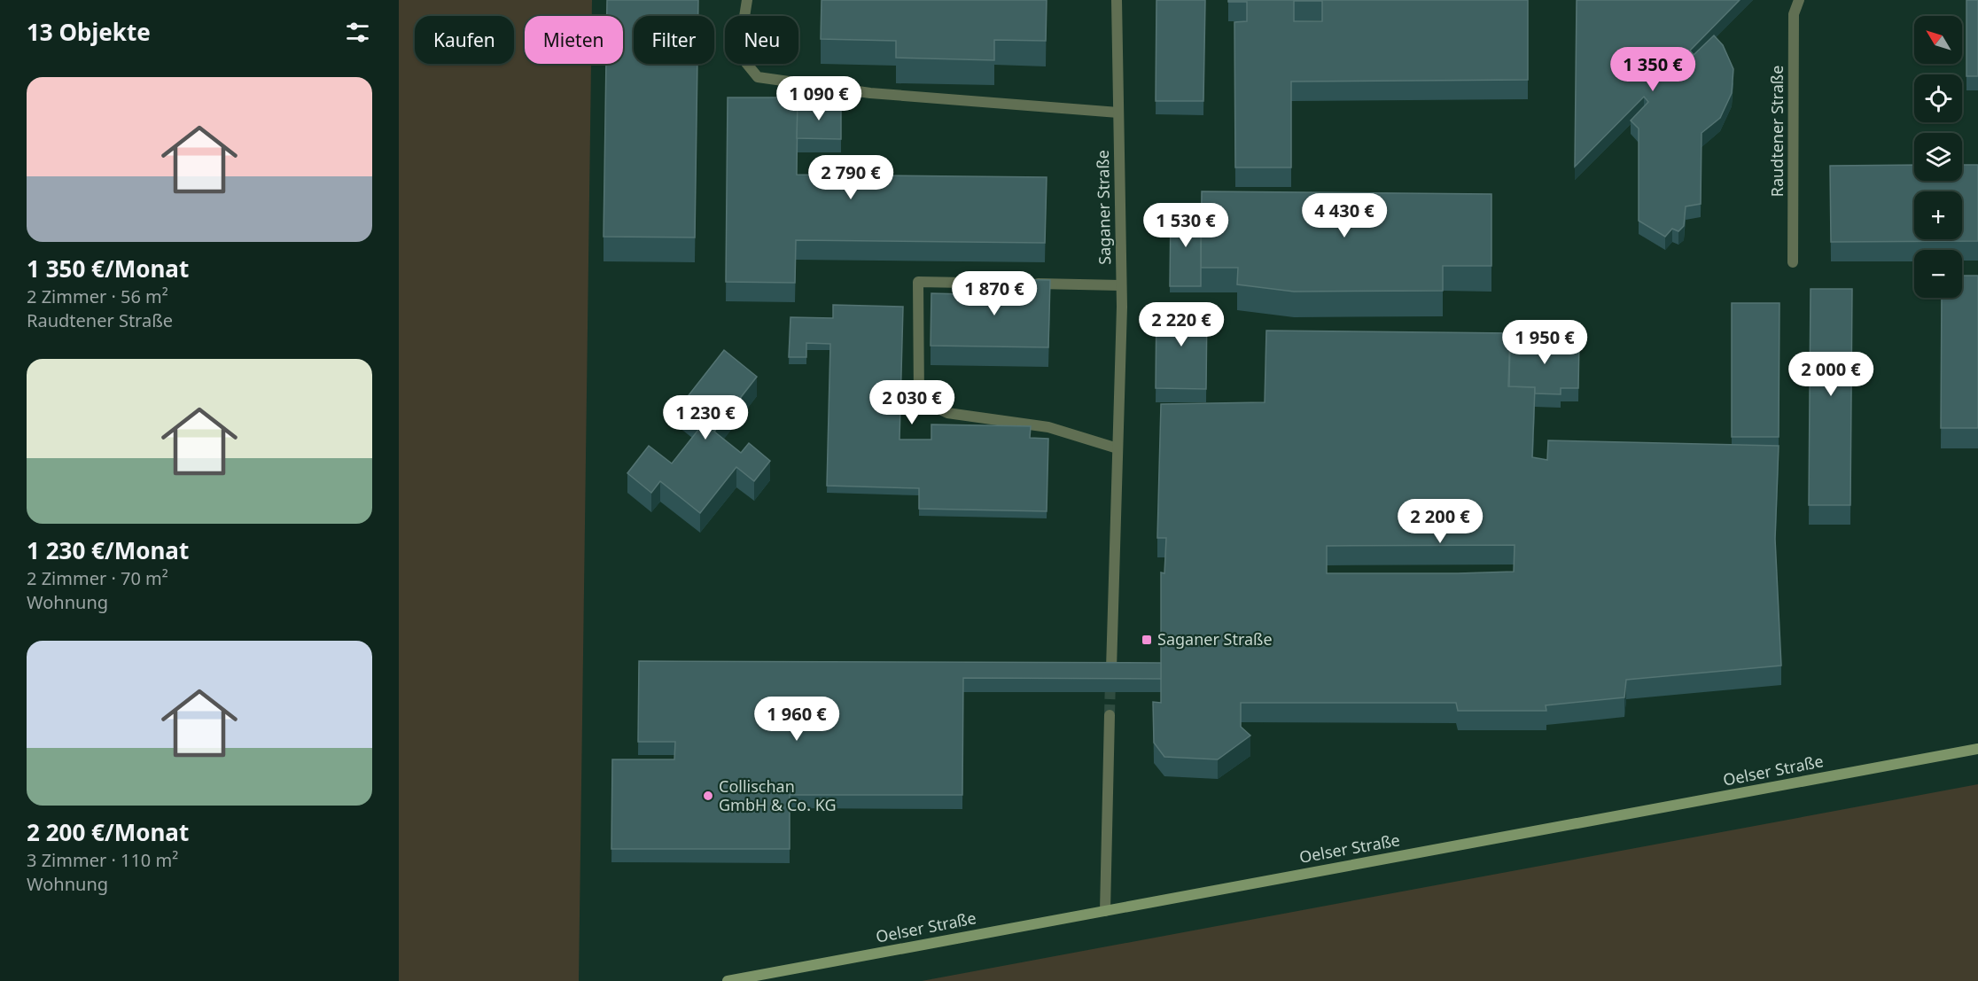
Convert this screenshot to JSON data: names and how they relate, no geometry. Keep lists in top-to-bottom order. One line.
{"streets":{"main road":["Oelser Straße"],"street":["Raudtener Straße","Saganer Straße"]},"places":{"transit":["Saganer Straße"],"other":["Collischan GmbH & Co. KG"]},"north":"top left","page":{"heading":"13 Objekte","map_buttons":["+","−"],"chip":["Kaufen","Mieten","Filter","Neu"],"price":["1 350 €","1 090 €","2 790 €","4 430 €","1 530 €","1 870 €","2 220 €","1 950 €","2 000 €","2 030 €","1 230 €","2 200 €","1 960 €"],"list":[{"name":"1 350 €/Monat","note":"2 Zimmer · 56 m² · Raudtener Straße"},{"name":"1 230 €/Monat","note":"2 Zimmer · 70 m² · Wohnung"},{"name":"2 200 €/Monat","note":"3 Zimmer · 110 m² · Wohnung"}]}}
